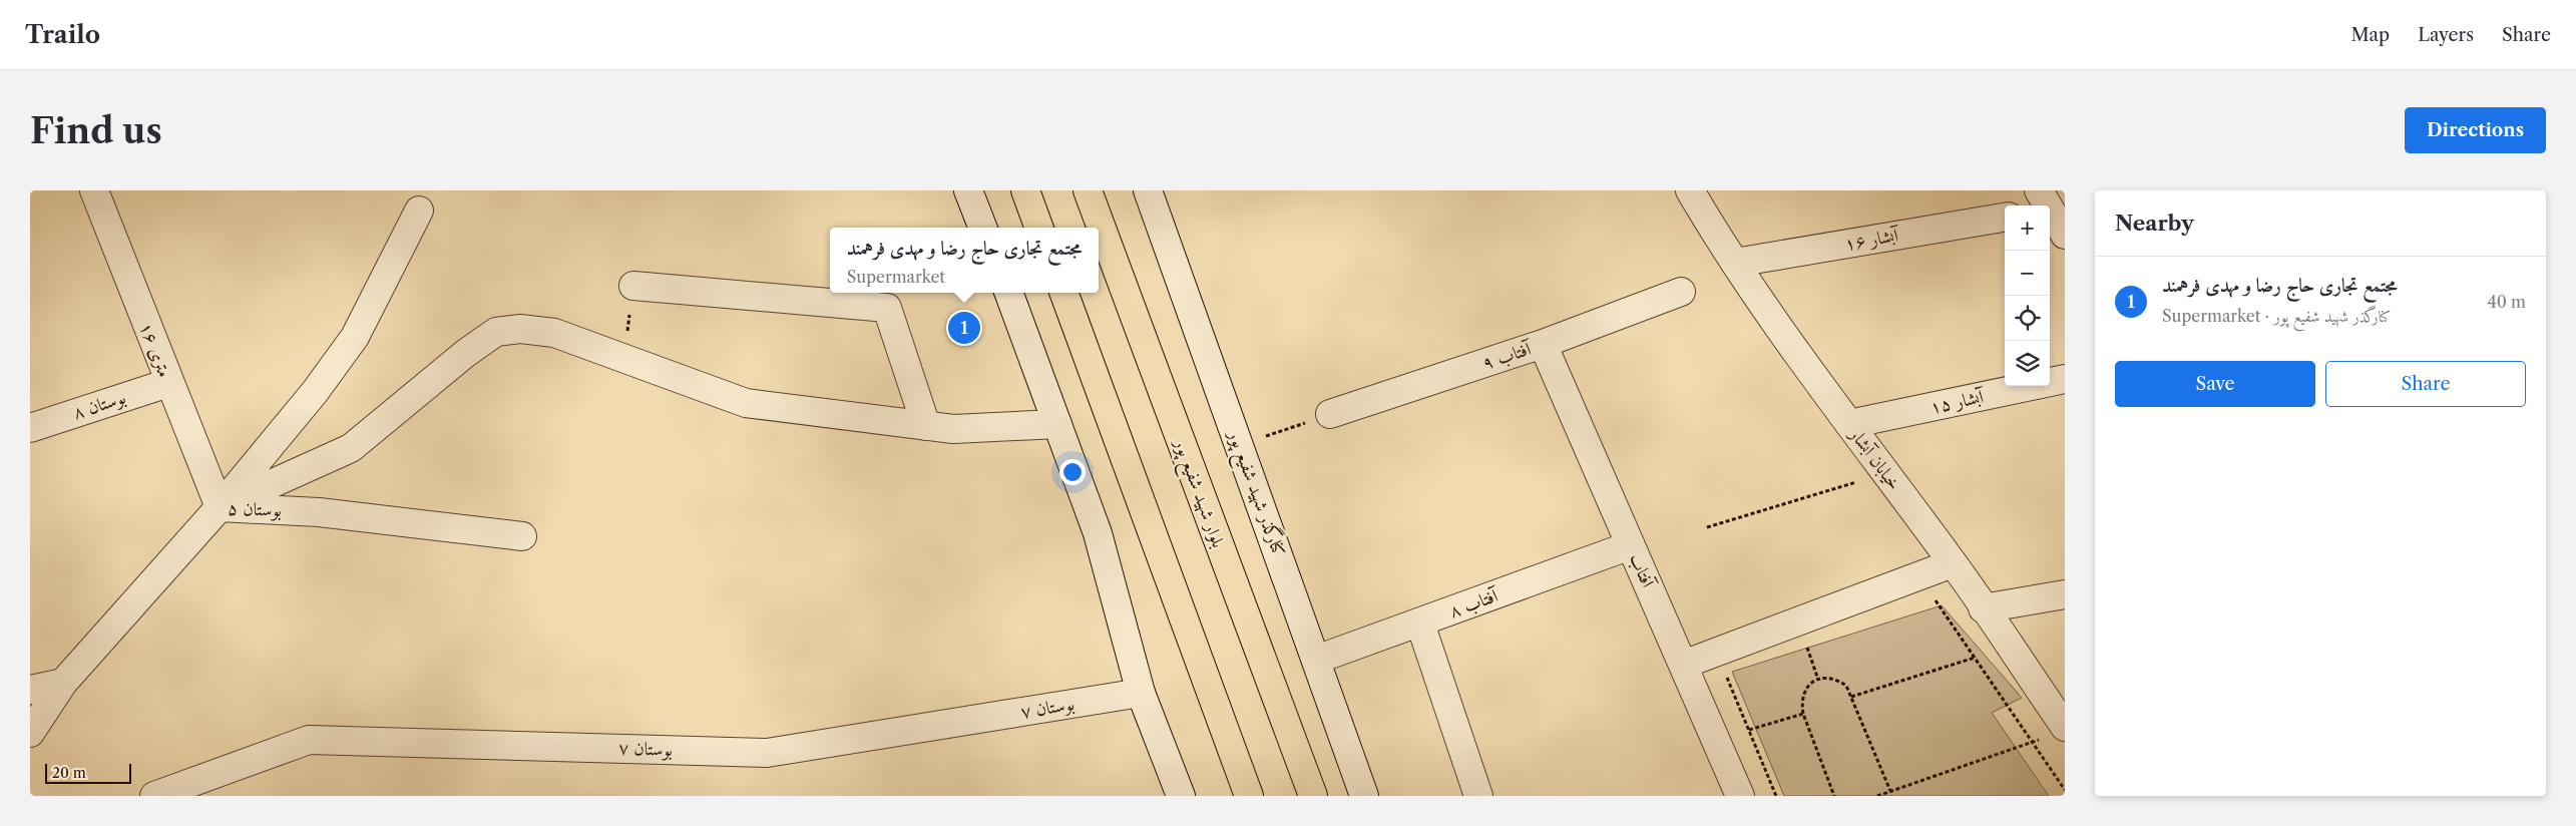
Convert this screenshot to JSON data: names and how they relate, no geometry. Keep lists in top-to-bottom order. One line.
{"streets":{"main road":["بلوار شهید شفیع پور"],"street":["آبشار ۱۶","۱۶ متری","آفتاب ۹","آبشار ۱۵","بوستان ۸","خیابان آبشار","کنارگذر شهید شفیع پور","بوستان ۵","آفتاب","آفتاب ۸","بوستان ۷"]},"crossings":[["آبشار ۱۶","خیابان آبشار"],["۱۶ متری","بوستان ۸"],["۱۶ متری","بوستان ۵"],["آفتاب ۹","آفتاب"],["آبشار ۱۵","خیابان آبشار"],["کنارگذر شهید شفیع پور","آفتاب ۸"],["آفتاب","آفتاب ۸"]],"scale_bar":"20 m","page":{"header":"Trailo","nav":["Map","Layers","Share"],"buttons":["Directions",["Save","Share"]],"title":"Find us","heading":"Nearby","map_buttons":["+","−"],"popup":["مجتمع تجاری حاج رضا و مهدی فرهمند","Supermarket"],"list":[{"mark":"1","name":"مجتمع تجاری حاج رضا و مهدی فرهمند","note":"Supermarket · کنارگذر شهید شفیع پور","value":"40 m"}],"pins":"1","scale":"20 m"}}
